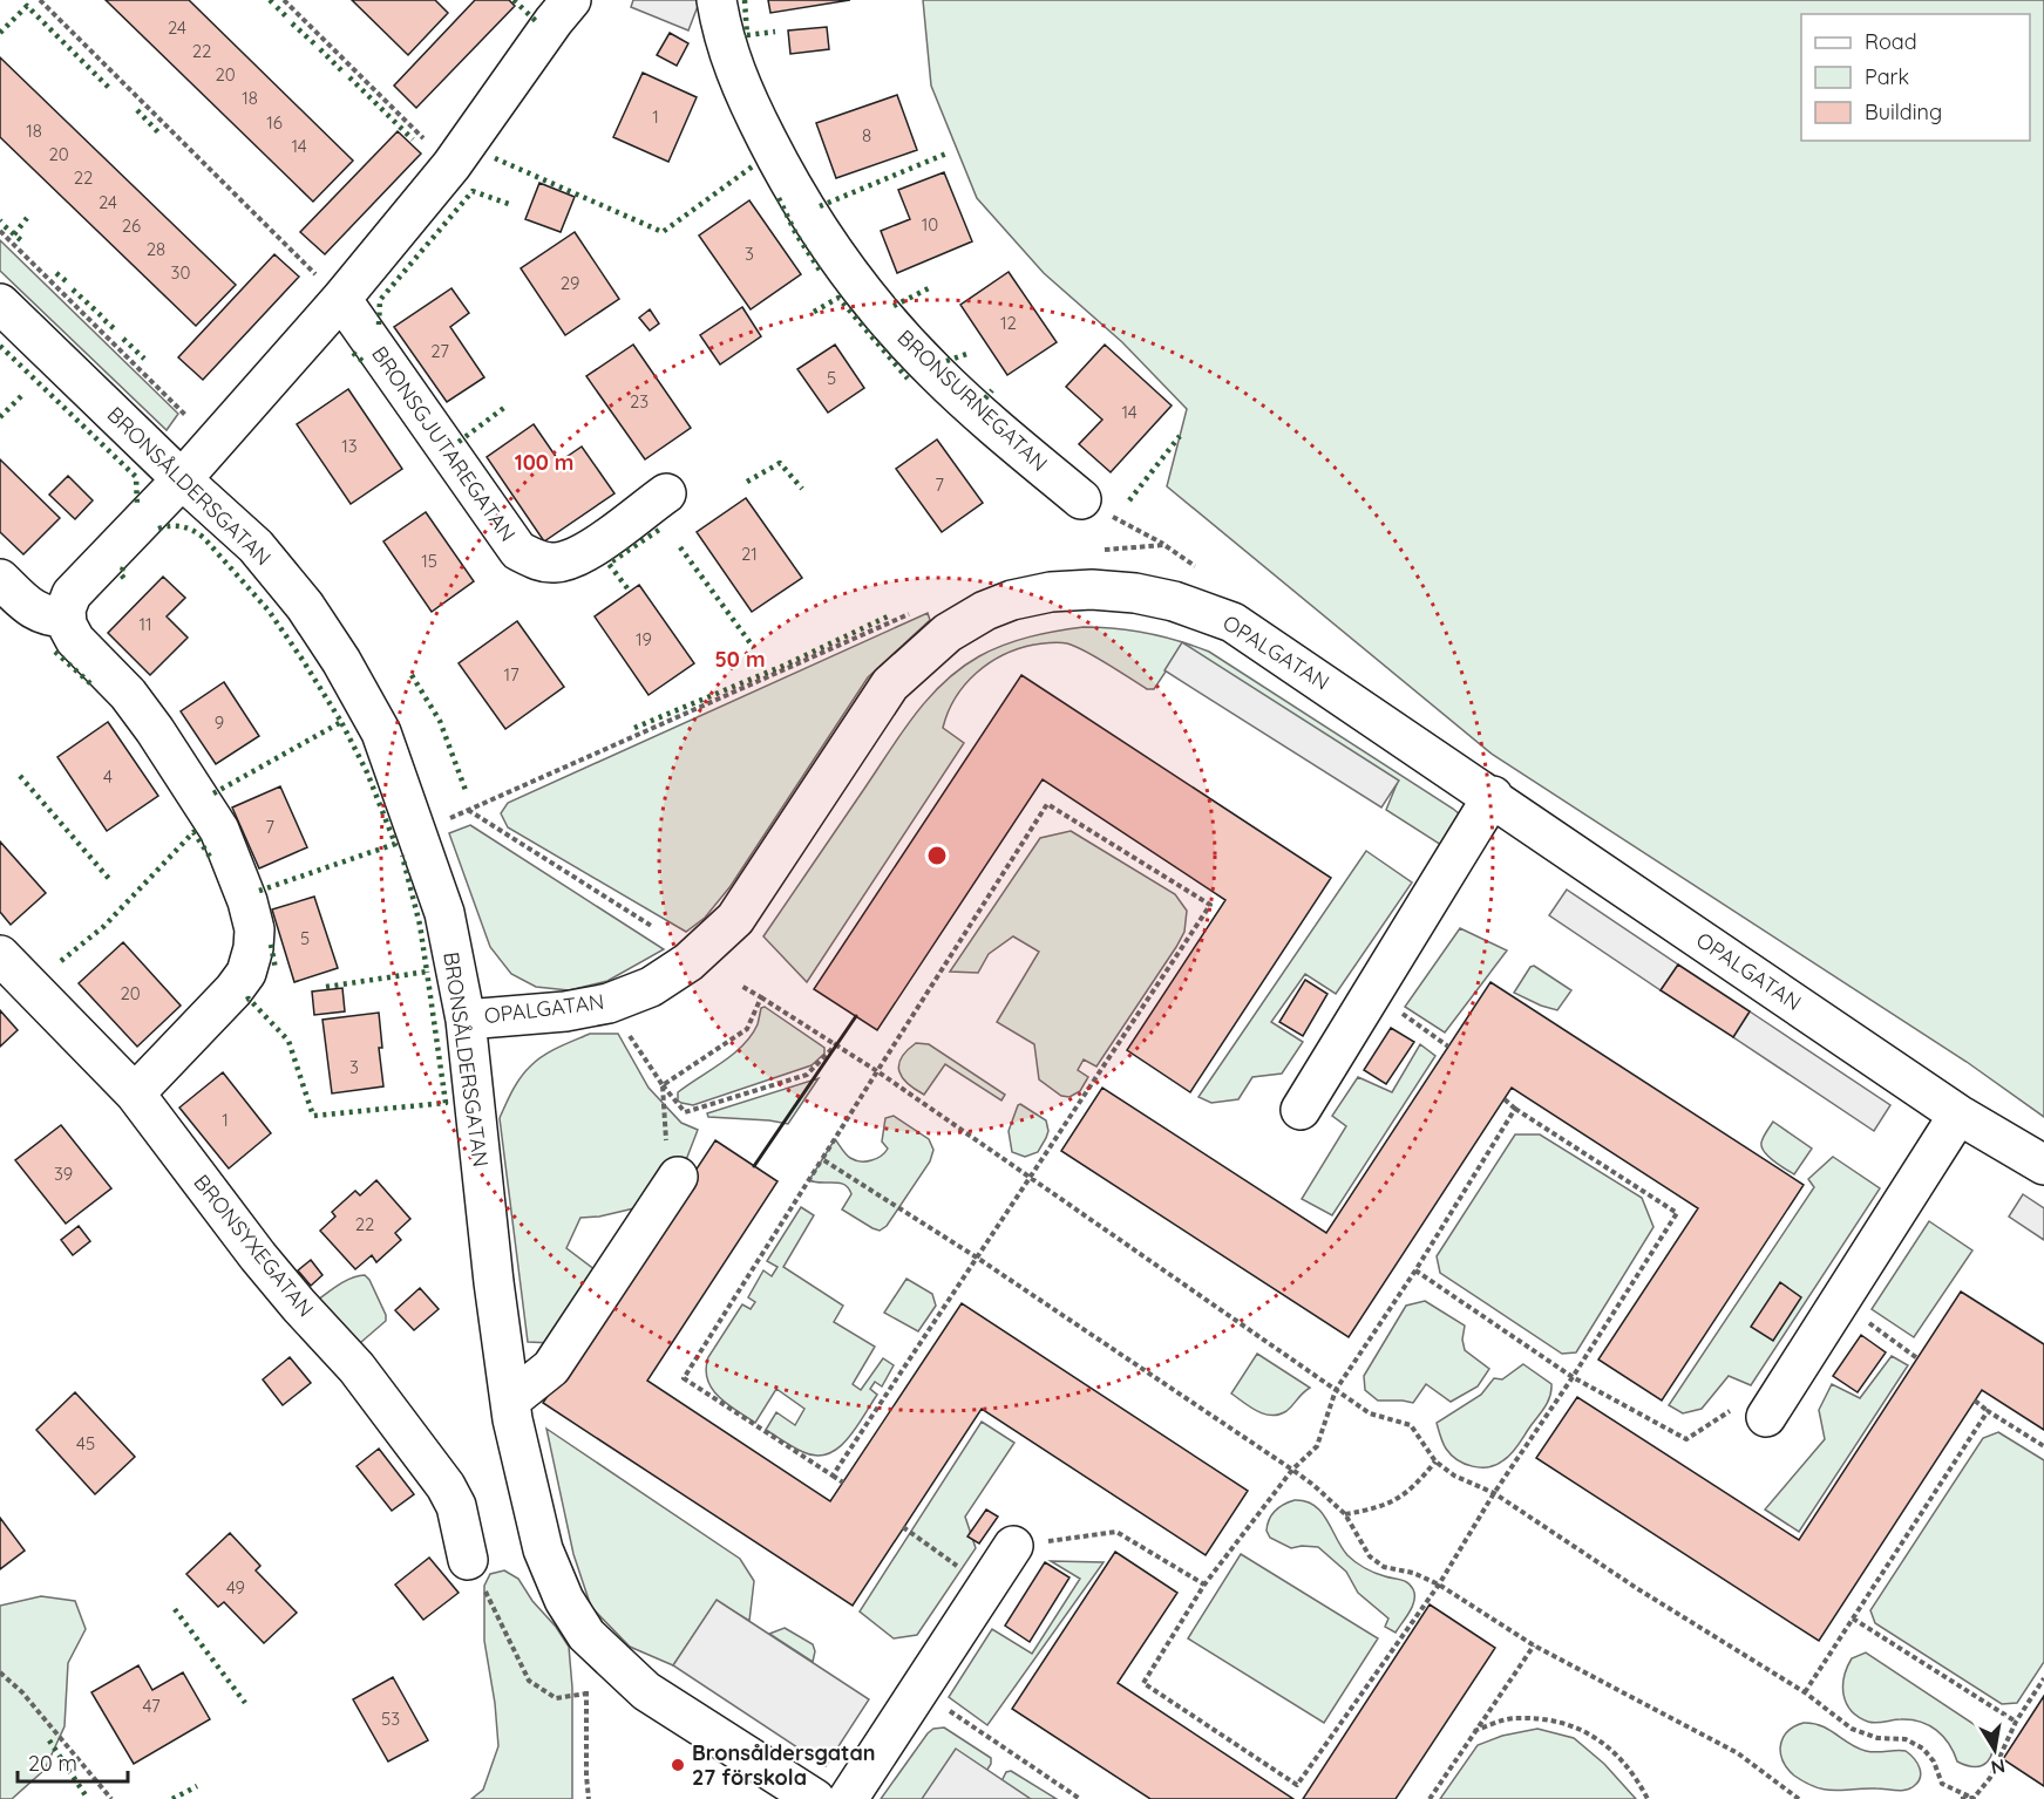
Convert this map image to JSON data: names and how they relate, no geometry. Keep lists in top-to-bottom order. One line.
{"streets":{"street":["BRONSURNEGATAN","BRONSGJUTAREGATAN","BRONSÅLDERSGATAN","OPALGATAN","BRONSYXEGATAN"]},"crossings":[["BRONSÅLDERSGATAN","OPALGATAN"]],"places":["Bronsåldersgatan 27 förskola"],"house_numbers":["24","22","20","18","1","16","18","8","14","20","22","24","10","26","28","3","30","29","12","27","5","23","14","13","7","21","15","11","19","17","9","4","7","5","20","3","1","39","22","45","49","47","53"],"legend":["Road","Park","Building"],"scale_bar":"20 m","north":"bottom","rings":["100 m","50 m"]}
